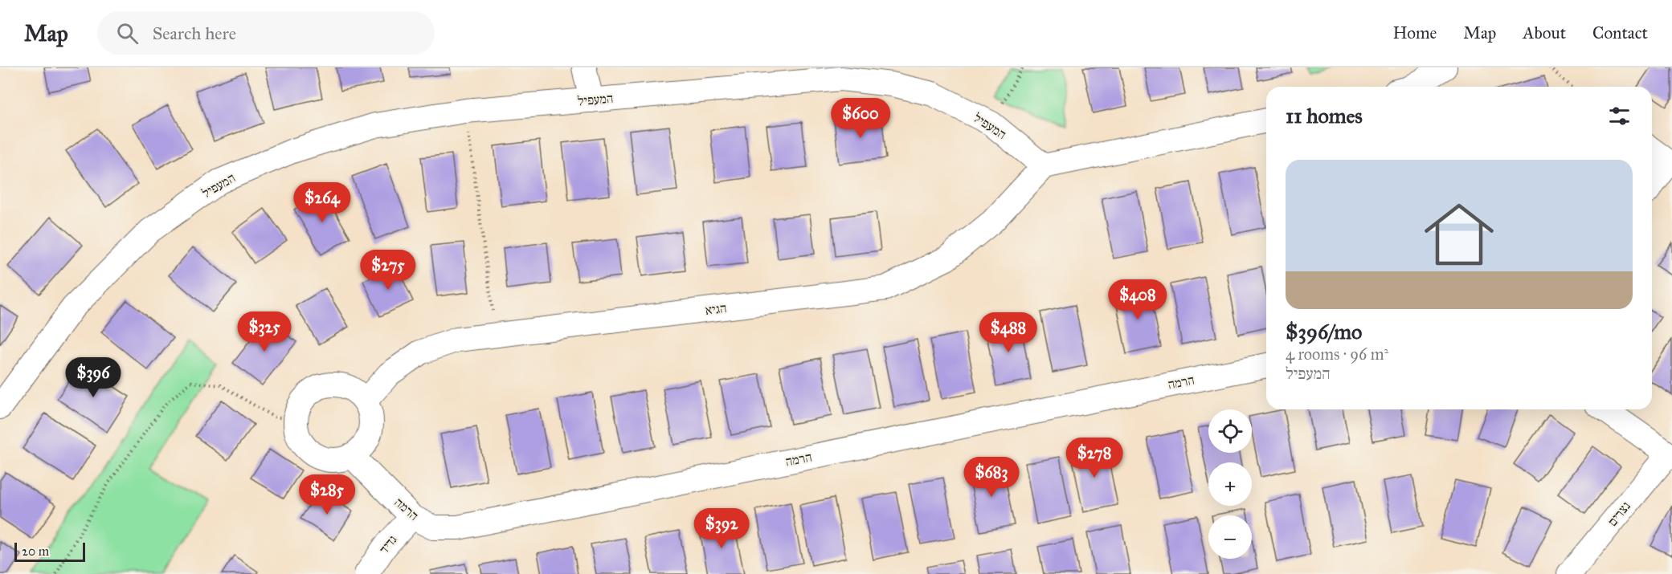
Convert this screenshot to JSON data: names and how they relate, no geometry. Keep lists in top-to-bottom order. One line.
{"streets":{"street":["המעפיל","הגיא","הרמה","נצרים","גדיד"]},"crossings":[["המעפיל","הגיא"],["הגיא","הרמה"],["הרמה","גדיד"]],"scale_bar":"20 m","page":{"header":"Map","search":"Search here","nav":["Home","Map","About","Contact"],"heading":"11 homes","price":["$600","$264","$275","$408","$325","$488","$396","$278","$683","$285","$392"],"list":[{"name":"$396/mo","note":"4 rooms · 96 m² · המעפיל"}],"map_buttons":["+","−"],"scale":"20 m"}}
